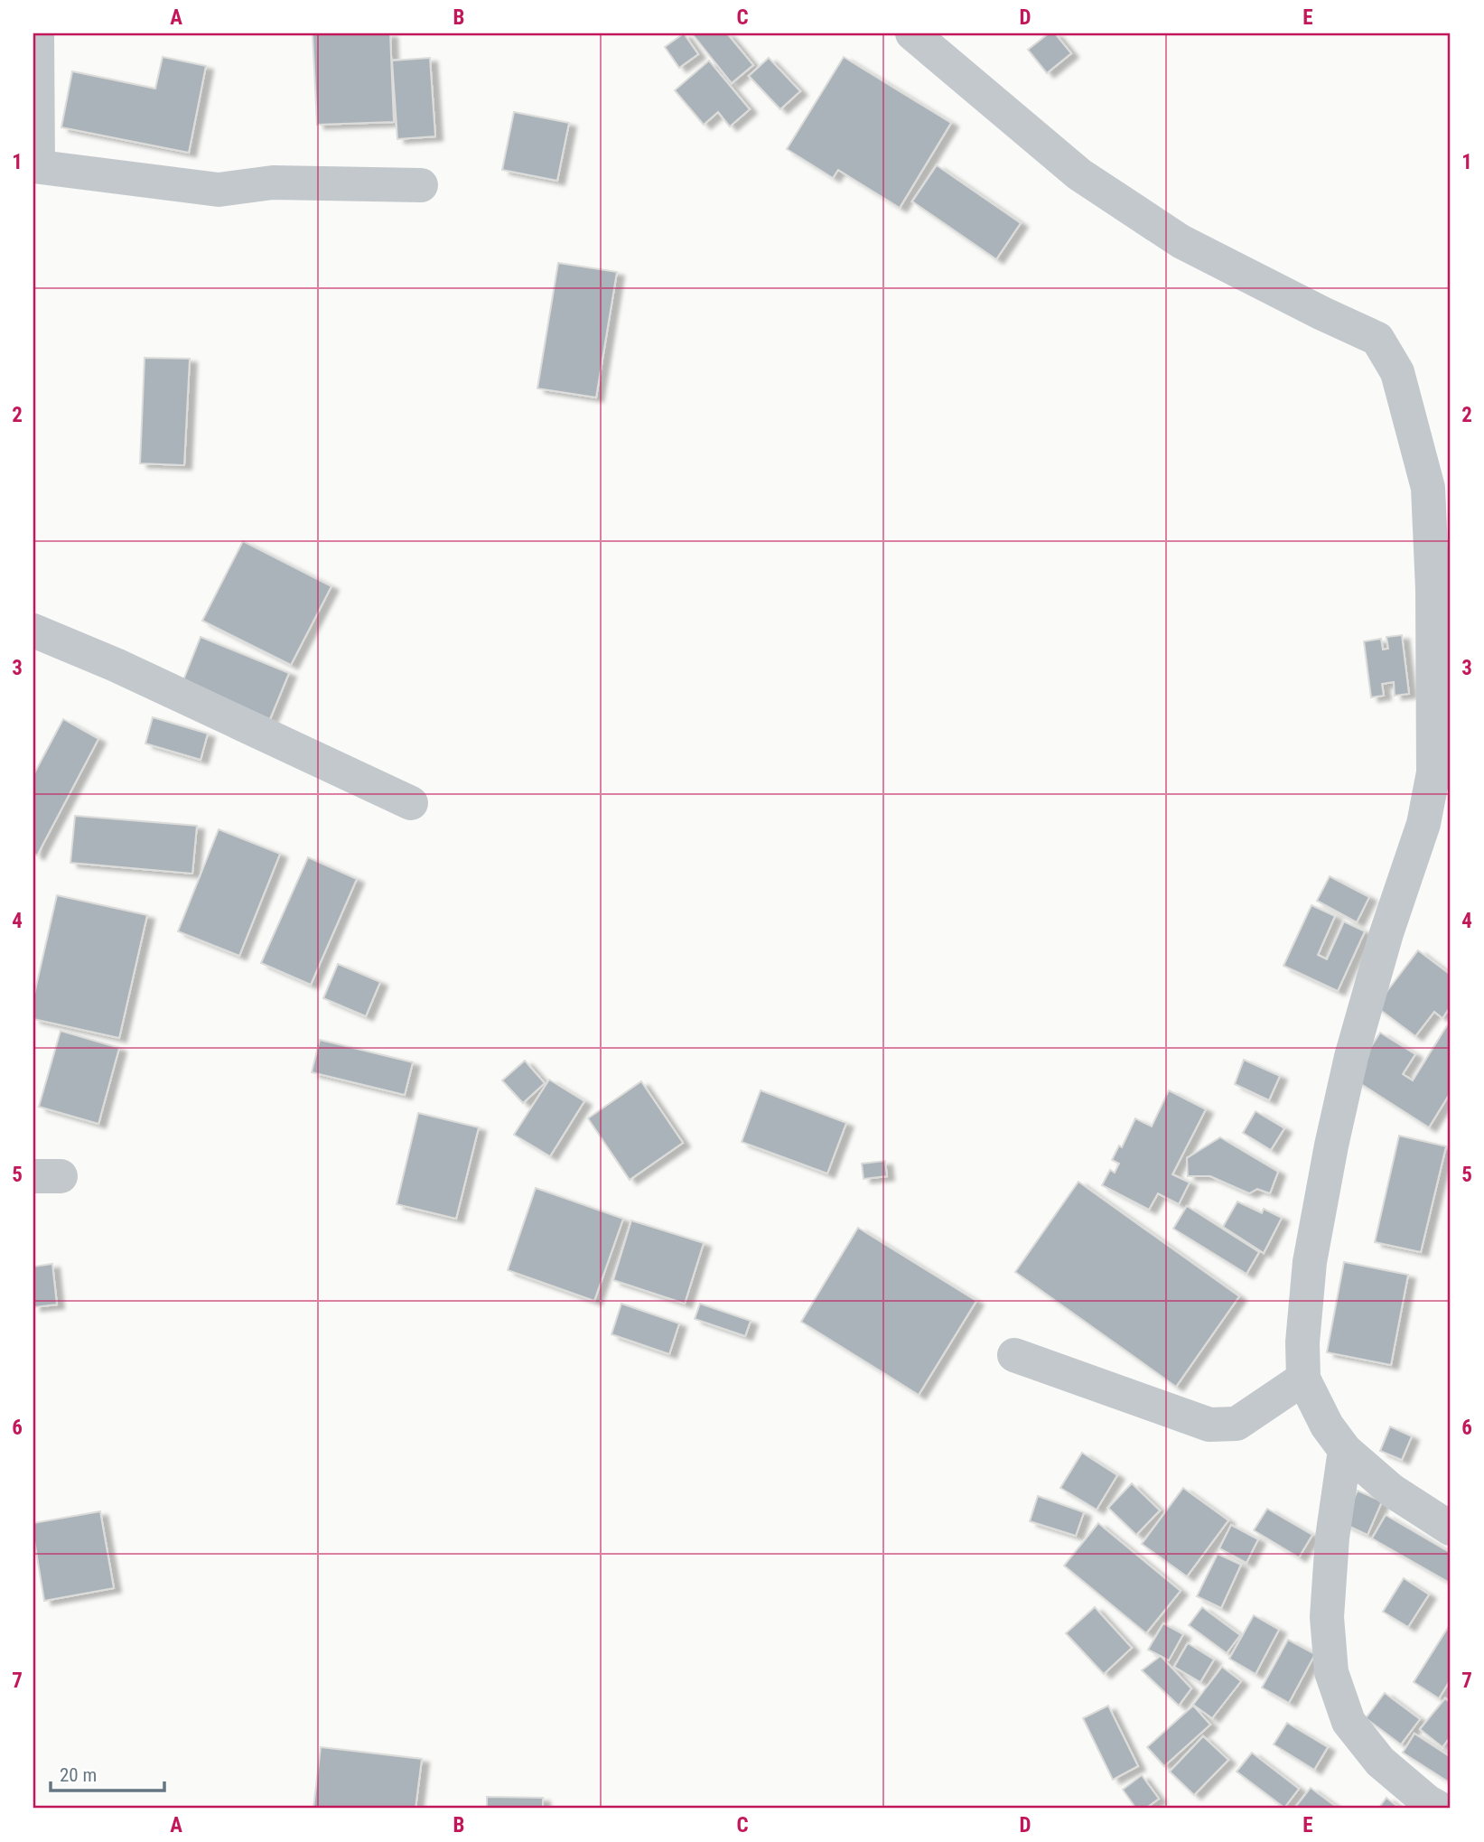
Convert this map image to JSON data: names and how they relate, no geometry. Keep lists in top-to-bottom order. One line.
{"scale_bar":"20 m","grid":{"columns":["A","B","C","D","E"],"rows":["1","2","3","4","5","6","7"]}}
